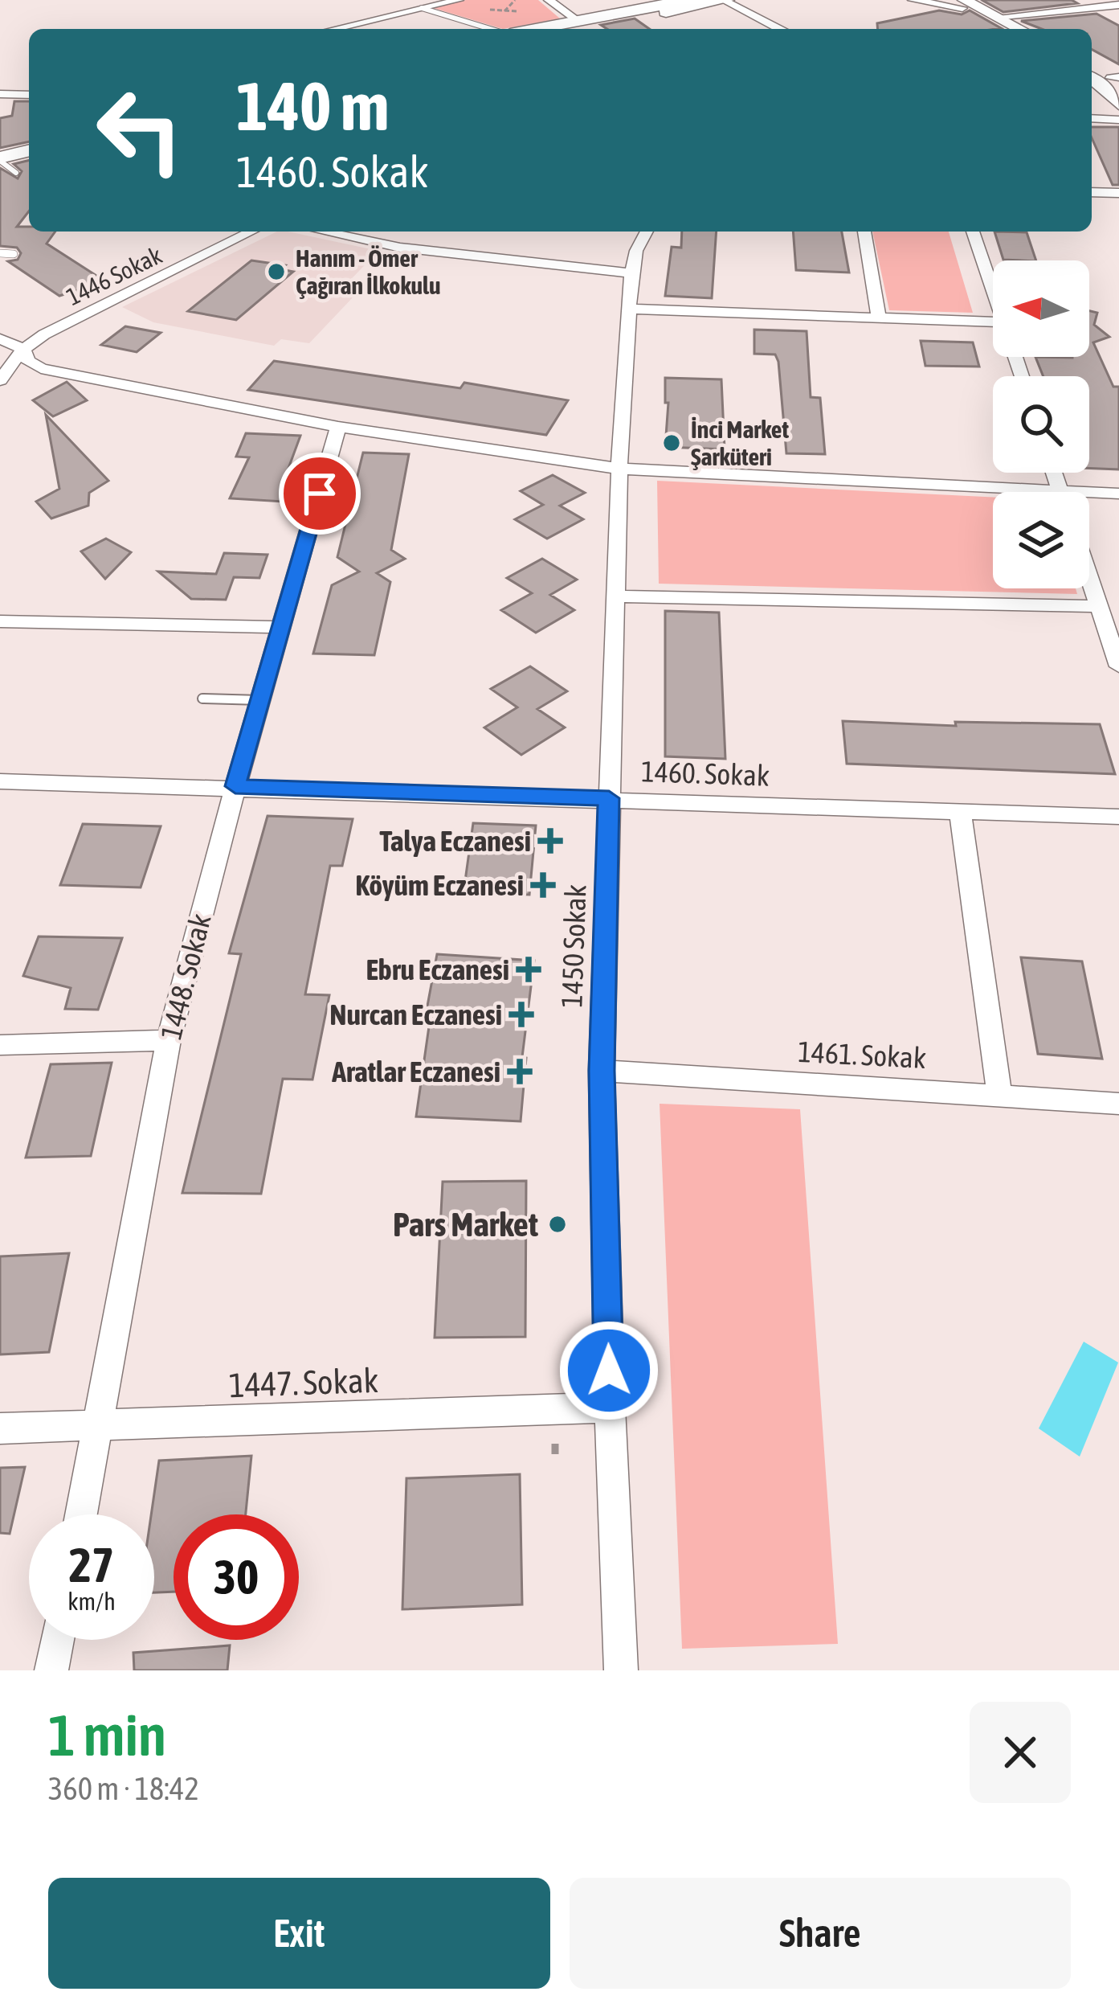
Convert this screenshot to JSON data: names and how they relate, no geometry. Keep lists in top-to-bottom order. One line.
{"streets":{"street":["1446 Sokak","1460. Sokak","1450 Sokak","1448. Sokak","1461. Sokak","1447. Sokak"]},"crossings":[["1460. Sokak","1450 Sokak"],["1460. Sokak","1448. Sokak"],["1450 Sokak","1461. Sokak"],["1450 Sokak","1447. Sokak"],["1448. Sokak","1447. Sokak"]],"places":{"other":["Hanım - Ömer Çağıran İlkokulu","İnci Market Şarküteri","Pars Market"],"health":["Talya Eczanesi","Köyüm Eczanesi","Ebru Eczanesi","Nurcan Eczanesi","Aratlar Eczanesi"]},"north":"left","page":{"turn":["140 m","1460. Sokak"],"speed":"27 km/h","limit":"30","heading":["1 min","360 m · 18:42"],"buttons":["Exit","Share"]}}
